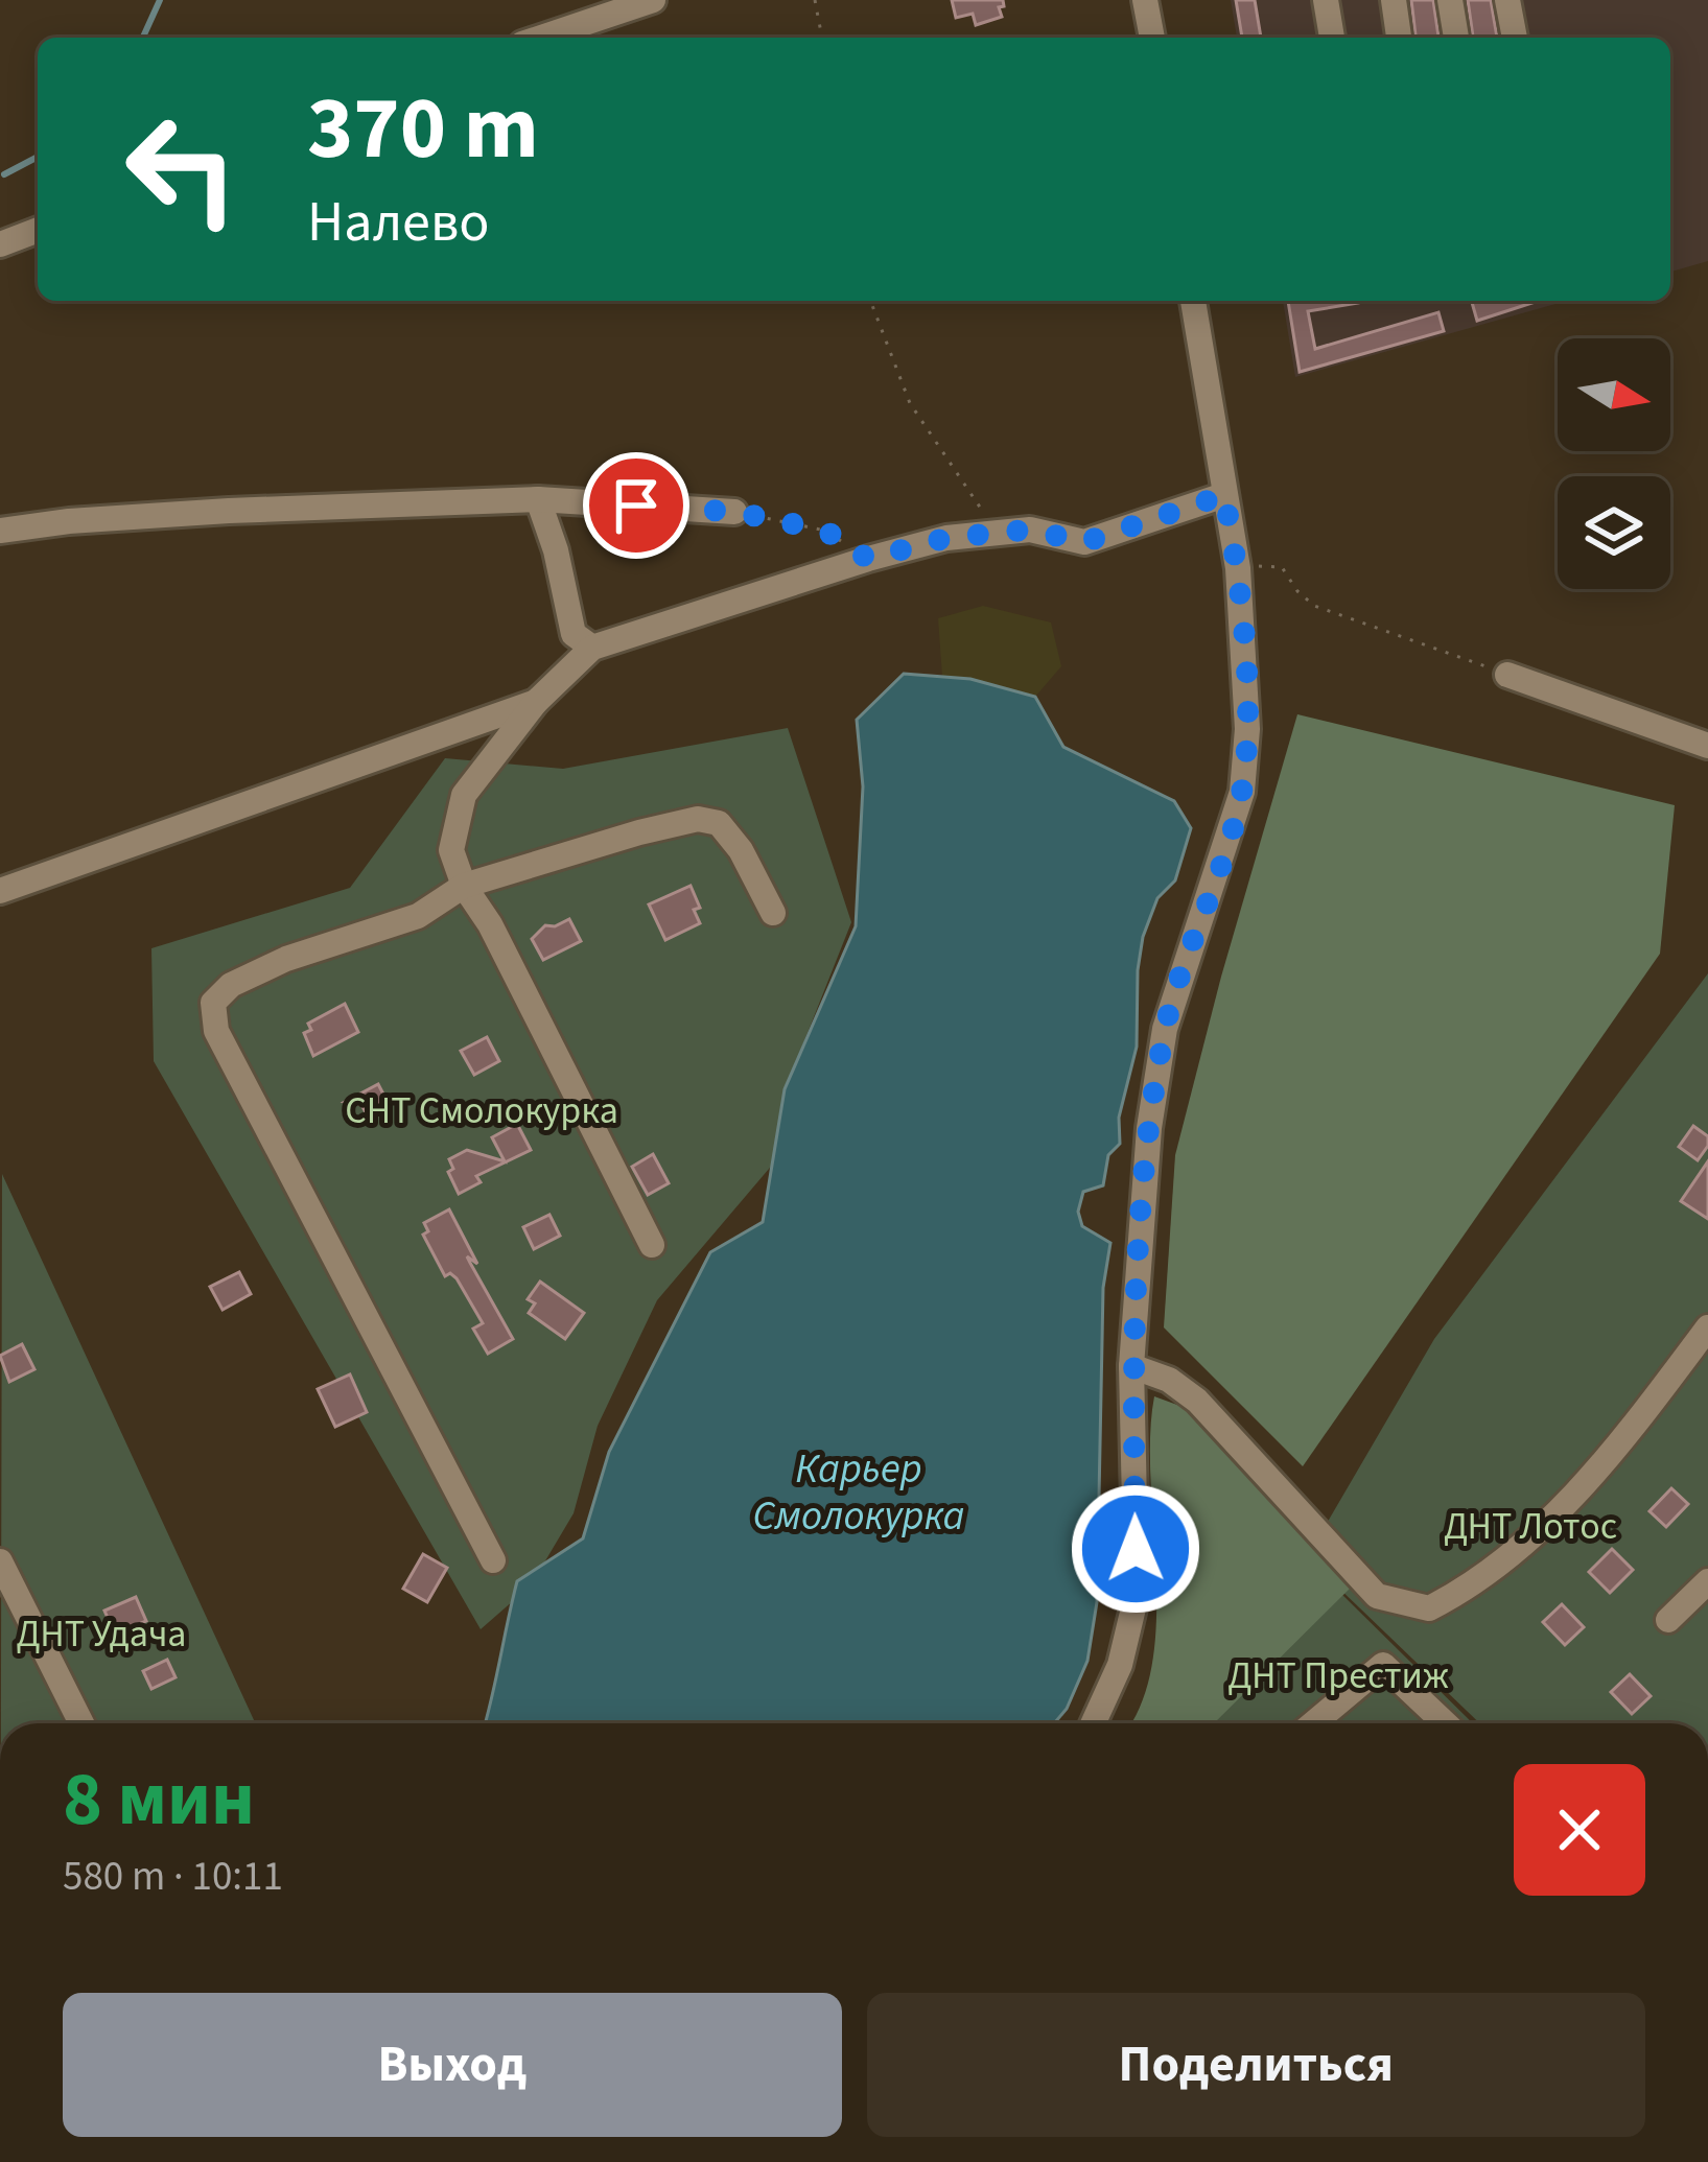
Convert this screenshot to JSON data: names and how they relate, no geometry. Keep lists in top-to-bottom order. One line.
{"water":["Карьер Смолокурка"],"parks":["СНТ Смолокурка","ДНТ Лотос","ДНТ Удача","ДНТ Престиж"],"north":"right","page":{"turn":["370 m","Налево"],"heading":["8 мин","580 m · 10:11"],"buttons":["Выход","Поделиться"]}}
